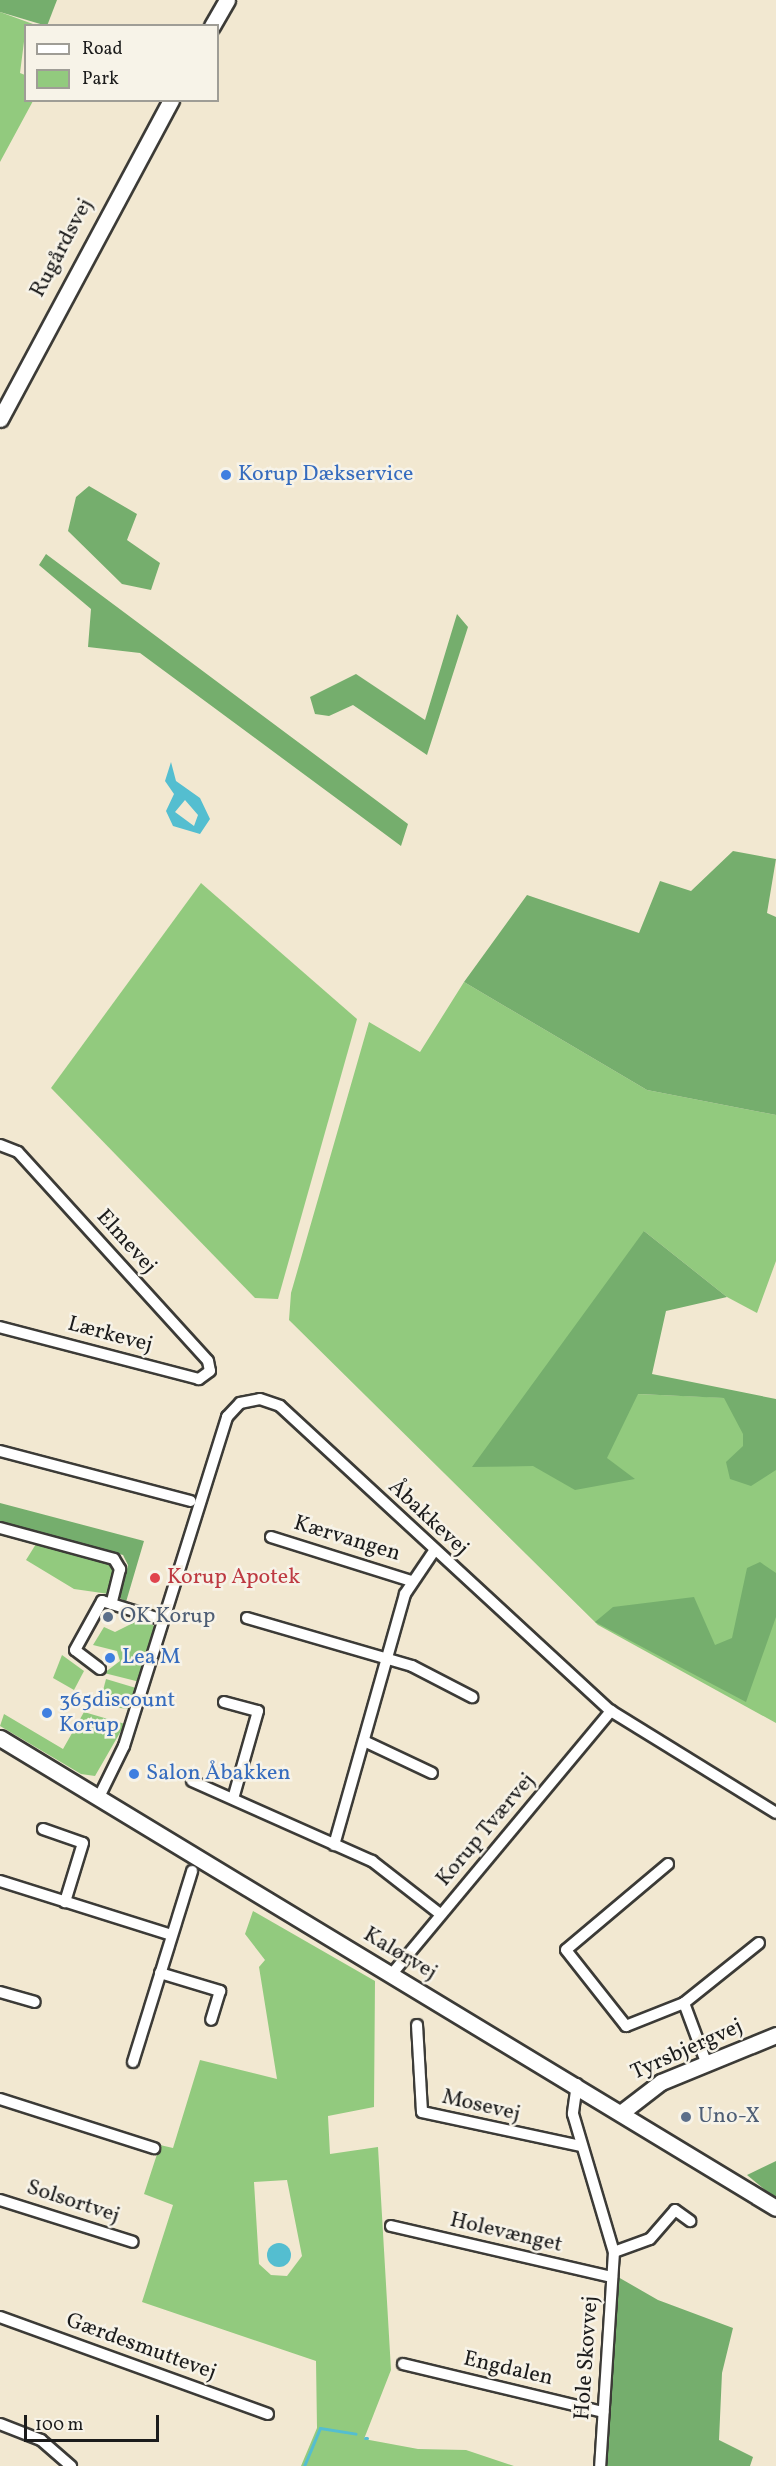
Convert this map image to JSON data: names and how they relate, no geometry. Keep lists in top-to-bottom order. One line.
{"streets":{"street":["Rugårdsvej","Elmevej","Lærkevej","Åbakkevej","Kærvangen","Korup Tværvej","Kalørvej","Tyrsbjergvej","Mosevej","Solsortvej","Holevænget","Gærdesmuttevej","Hole Skovvej","Engdalen"]},"crossings":[["Elmevej","Lærkevej"],["Åbakkevej","Korup Tværvej"],["Åbakkevej","Kalørvej"],["Korup Tværvej","Kalørvej"],["Kalørvej","Tyrsbjergvej"],["Kalørvej","Hole Skovvej"],["Mosevej","Hole Skovvej"],["Holevænget","Hole Skovvej"],["Hole Skovvej","Engdalen"]],"places":["Korup Dækservice","Korup Apotek","OK Korup","Lea M","365discount Korup","Salon Åbakken","Uno-X"],"legend":["Road","Park"],"scale_bar":"100 m"}
